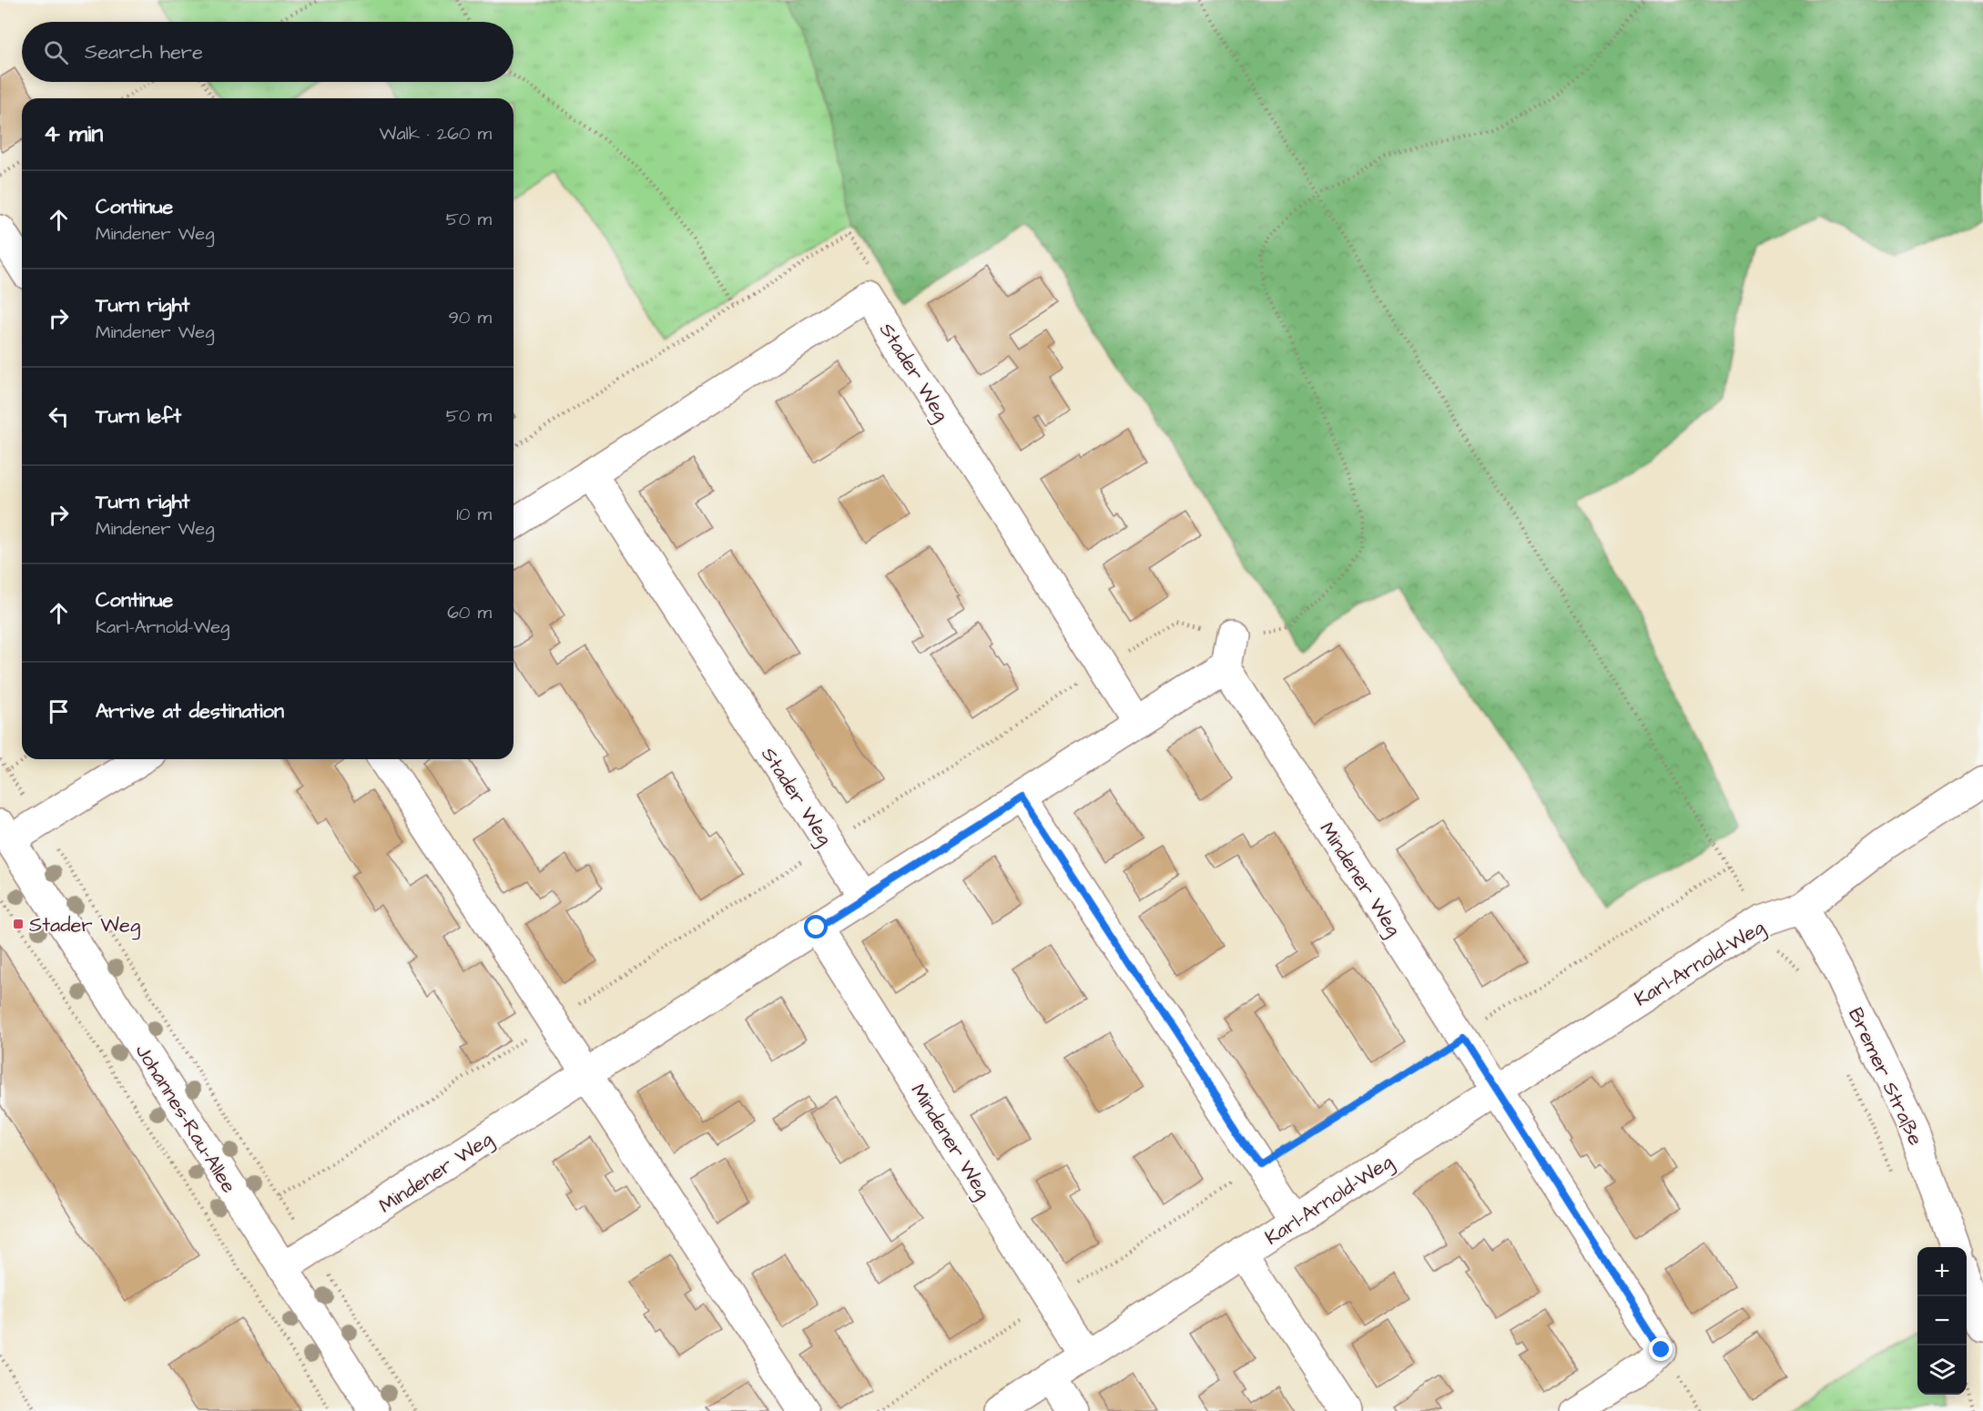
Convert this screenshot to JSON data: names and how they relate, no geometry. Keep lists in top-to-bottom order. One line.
{"streets":{"street":["Stader Weg","Mindener Weg","Karl-Arnold-Weg","Bremer Straße","Johannes-Rau-Allee"]},"crossings":[["Stader Weg","Mindener Weg"],["Mindener Weg","Karl-Arnold-Weg"],["Mindener Weg","Johannes-Rau-Allee"],["Karl-Arnold-Weg","Bremer Straße"]],"places":{"transit":["Stader Weg"]},"page":{"search":"Search here","heading":["4 min","Walk · 260 m"],"list":[["Continue","Mindener Weg","50 m"],["Turn right","Mindener Weg","90 m"],["Turn left","50 m"],["Turn right","Mindener Weg","10 m"],["Continue","Karl-Arnold-Weg","60 m"],"Arrive at destination"],"map_buttons":["+","−"]}}
